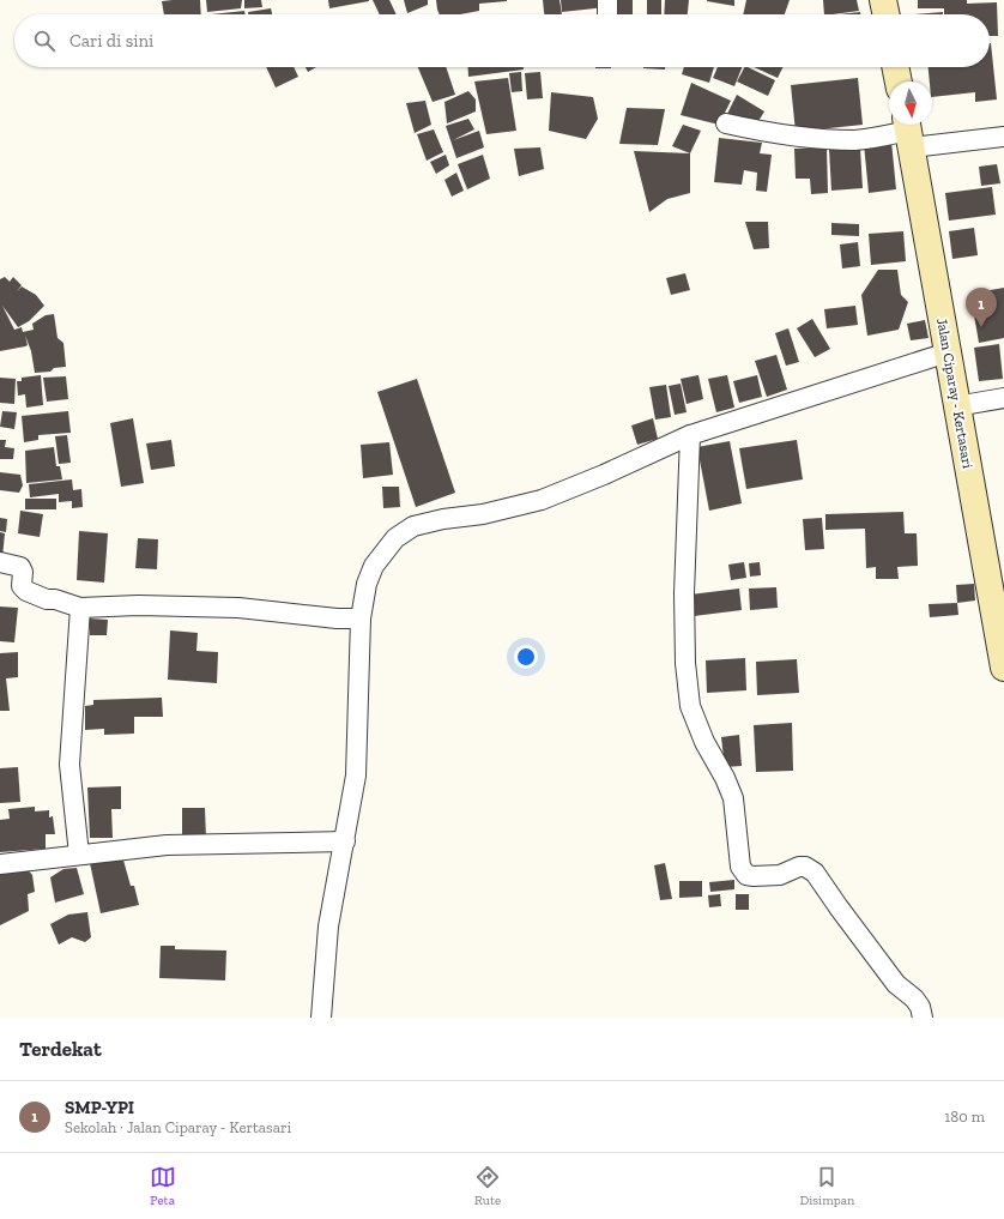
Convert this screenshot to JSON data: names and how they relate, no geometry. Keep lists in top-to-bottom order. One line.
{"streets":{"main road":["Jalan Ciparay - Kertasari"]},"north":"bottom","page":{"search":"Cari di sini","pins":"1","heading":"Terdekat","list":[{"mark":"1","name":"SMP-YPI","note":"Sekolah · Jalan Ciparay - Kertasari","value":"180 m"}],"nav":["Peta","Rute","Disimpan"]}}
